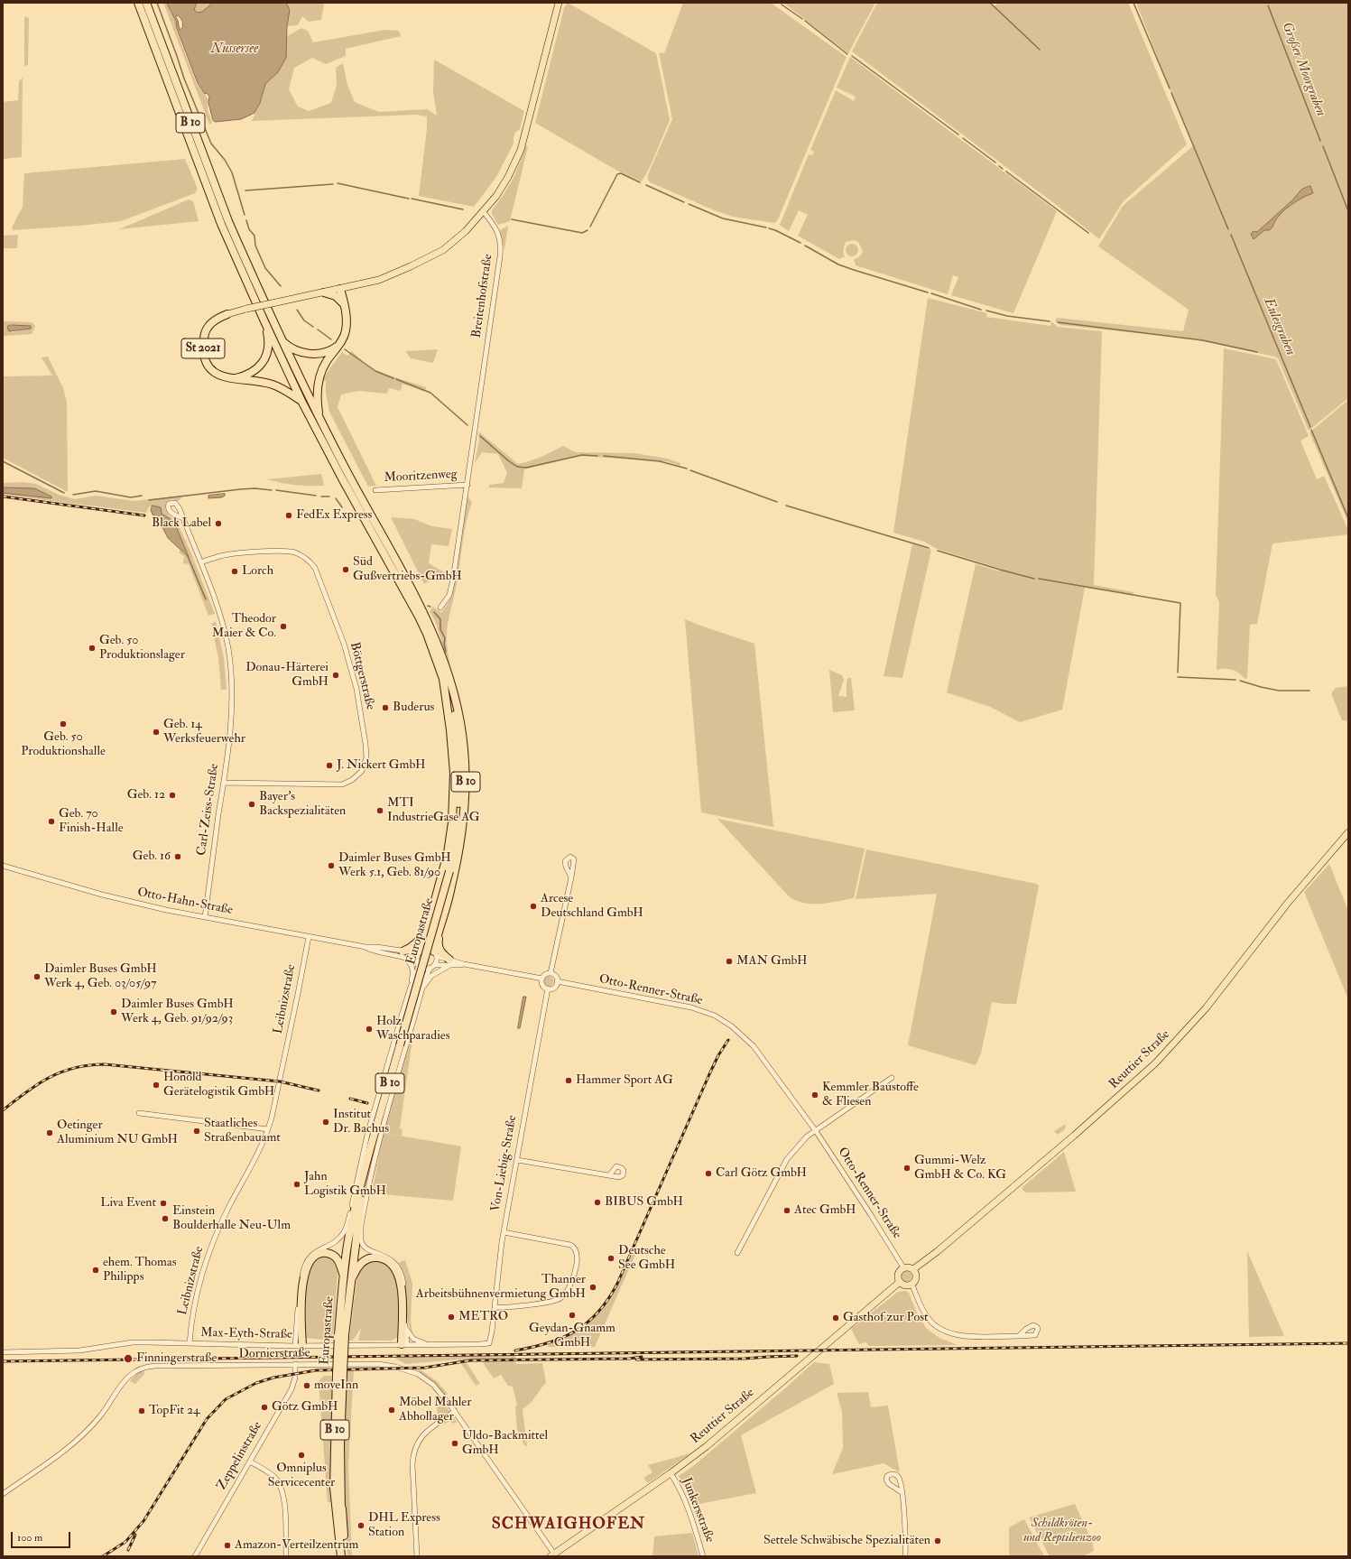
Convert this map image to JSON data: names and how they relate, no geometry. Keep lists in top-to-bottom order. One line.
{"streets":{"highway":["B 10","St 2021","Europastraße"],"main road":["Reuttier Straße"],"street":["Breitenhofstraße","Mooritzenweg","Böttgerstraße","Carl-Zeiss-Straße","Otto-Hahn-Straße","Otto-Renner-Straße","Leibnizstraße","Von-Liebig-Straße","Max-Eyth-Straße","Dornierstraße","Zeppelinstraße","Junkersstraße"]},"crossings":[["B 10","Otto-Hahn-Straße"],["B 10","Europastraße"],["Breitenhofstraße","St 2021"],["Breitenhofstraße","Mooritzenweg"],["Böttgerstraße","Carl-Zeiss-Straße"],["Carl-Zeiss-Straße","Otto-Hahn-Straße"],["Otto-Hahn-Straße","Europastraße"],["Otto-Hahn-Straße","Leibnizstraße"],["Europastraße","Max-Eyth-Straße"],["Otto-Renner-Straße","Reuttier Straße"],["Otto-Renner-Straße","Von-Liebig-Straße"],["Leibnizstraße","Max-Eyth-Straße"],["Reuttier Straße","Dornierstraße"],["Reuttier Straße","Junkersstraße"],["Von-Liebig-Straße","Max-Eyth-Straße"],["Dornierstraße","Zeppelinstraße"]],"districts":["SCHWAIGHOFEN"],"water":["Nussersee","Großer Moorgraben","Eulesgraben"],"parks":["Schildkröten- und Reptilienzoo"],"places":["FedEx Express","Black Label","Süd Gußvertriebs-GmbH","Lorch","Theodor Maier & Co.","Geb. 50 Produktionslager","Donau-Härterei GmbH","Buderus","Geb. 50 Produktionshalle","Geb. 14 Werksfeuerwehr","J. Nickert GmbH","Geb. 12","Bayer's Backspezialitäten","MTI IndustrieGase AG","Geb. 70 Finish-Halle","Geb. 16","Daimler Buses GmbH Werk 5.1, Geb. 81/90","Arcese Deutschland GmbH","MAN GmbH","Daimler Buses GmbH Werk 4, Geb. 03/05/97","Daimler Buses GmbH Werk 4, Geb. 91/92/93","Holz Waschparadies","Hammer Sport AG","Honold Gerätelogistik GmbH","Kemmler Baustoffe & Fliesen","Institut Dr. Bachus","Staatliches Straßenbauamt","Oetinger Aluminium NU GmbH","Gummi-Welz GmbH & Co. KG","Carl Götz GmbH","Jahn Logistik GmbH","BIBUS GmbH","Liva Event","Atec GmbH","Einstein Boulderhalle Neu-Ulm","Deutsche See GmbH","ehem. Thomas Philipps","Thanner Arbeitsbühnenvermietung GmbH","Geydan-Gnamm GmbH","METRO","Gasthof zur Post","Finningerstraße","moveInn","Götz GmbH","Möbel Mahler Abhollager","TopFit 24","Uldo-Backmittel GmbH","Omniplus Servicecenter","DHL Express Station","Settele Schwäbische Spezialitäten","Amazon-Verteilzentrum"],"scale_bar":"100 m"}
